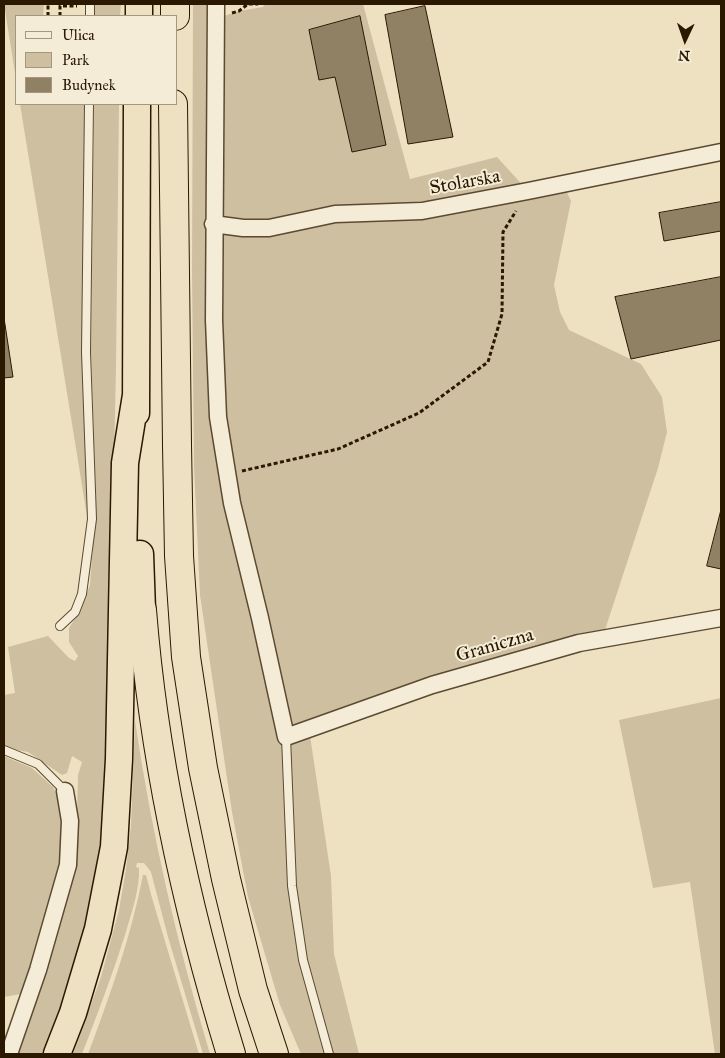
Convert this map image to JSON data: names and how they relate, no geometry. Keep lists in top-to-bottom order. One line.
{"streets":{"street":["Stolarska","Graniczna"]},"legend":["Ulica","Park","Budynek"],"north":"bottom"}
